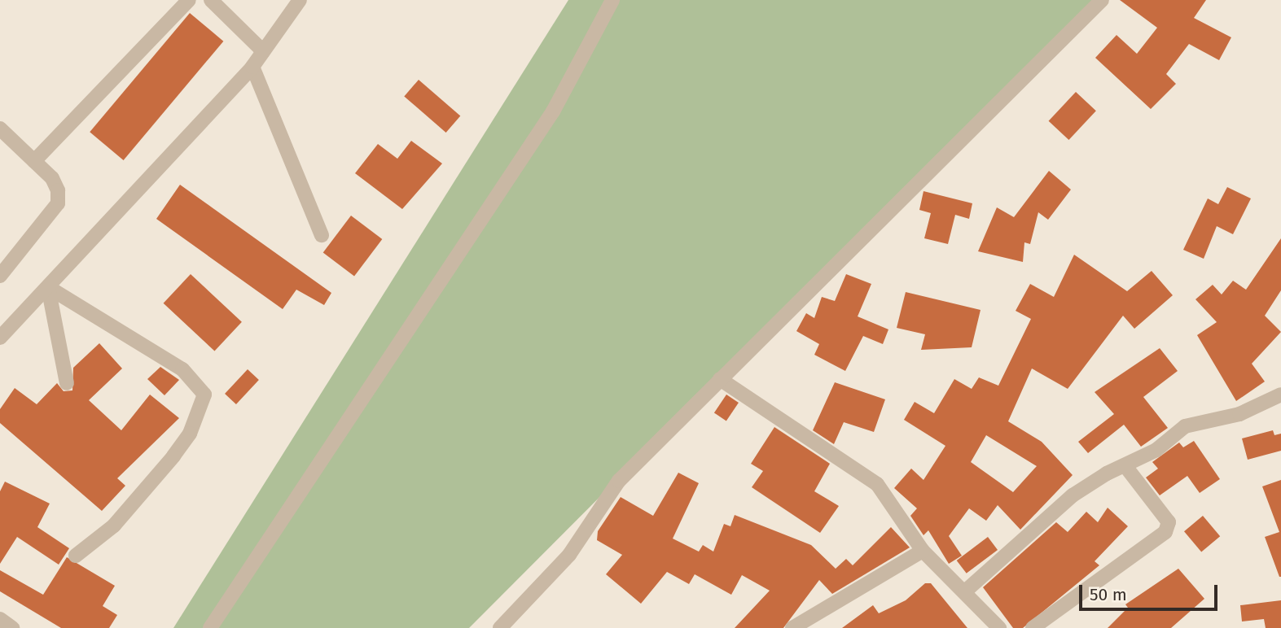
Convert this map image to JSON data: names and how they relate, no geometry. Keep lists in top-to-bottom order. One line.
{"scale_bar":"50 m"}
